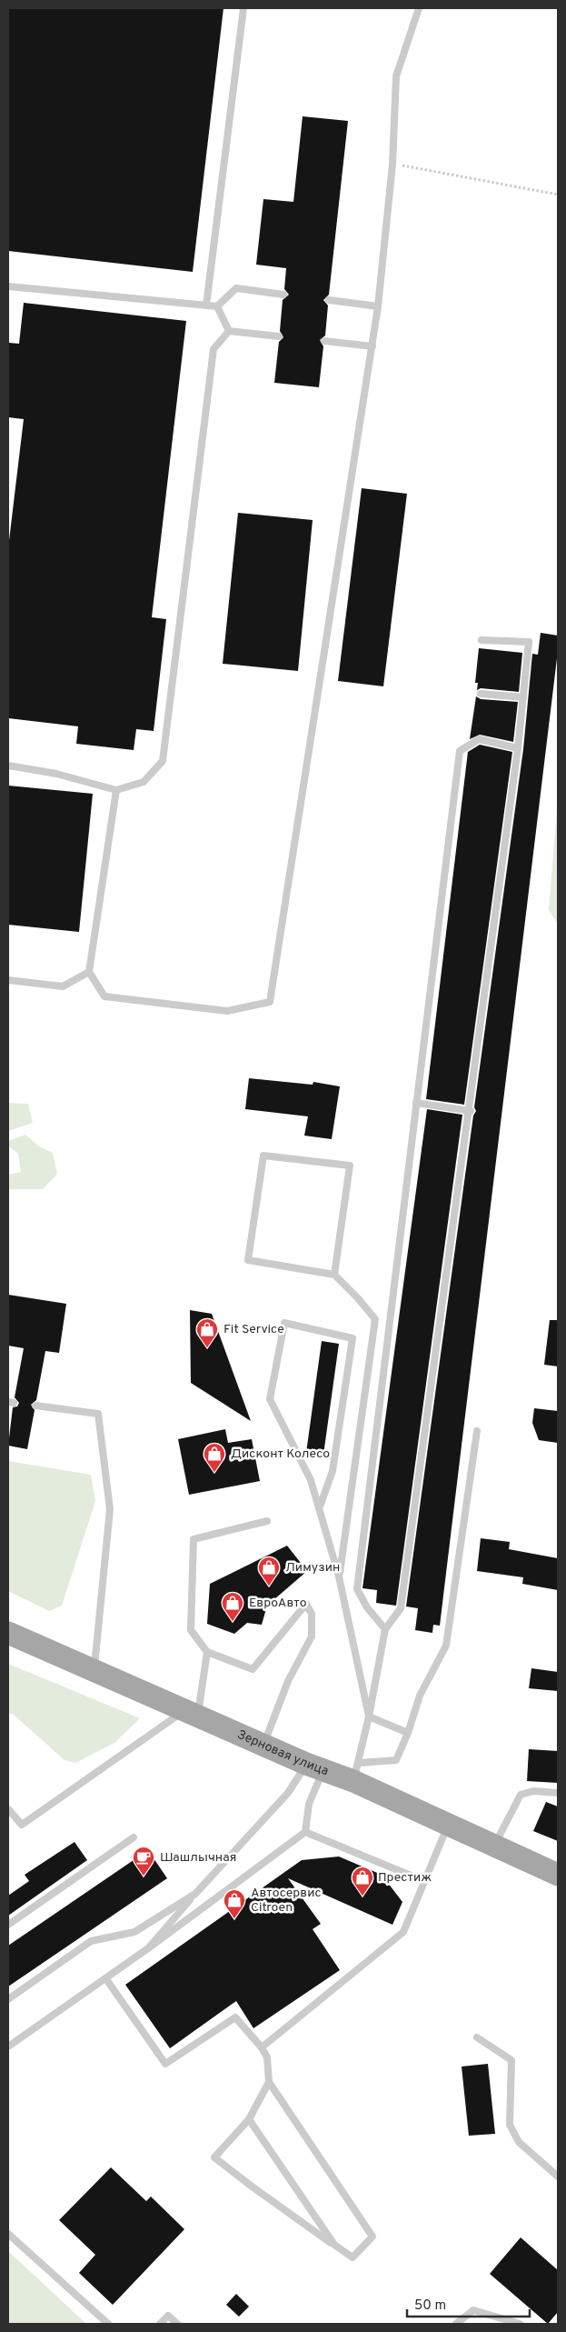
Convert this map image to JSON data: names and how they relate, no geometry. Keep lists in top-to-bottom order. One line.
{"streets":{"main road":["Зерновая улица"]},"places":{"shop":["Fit Service","Дисконт Колесо","Лимузин","ЕвроАвто","Престиж","Автосервис Citroen"],"cafe":["Шашлычная"]},"scale_bar":"50 m"}
